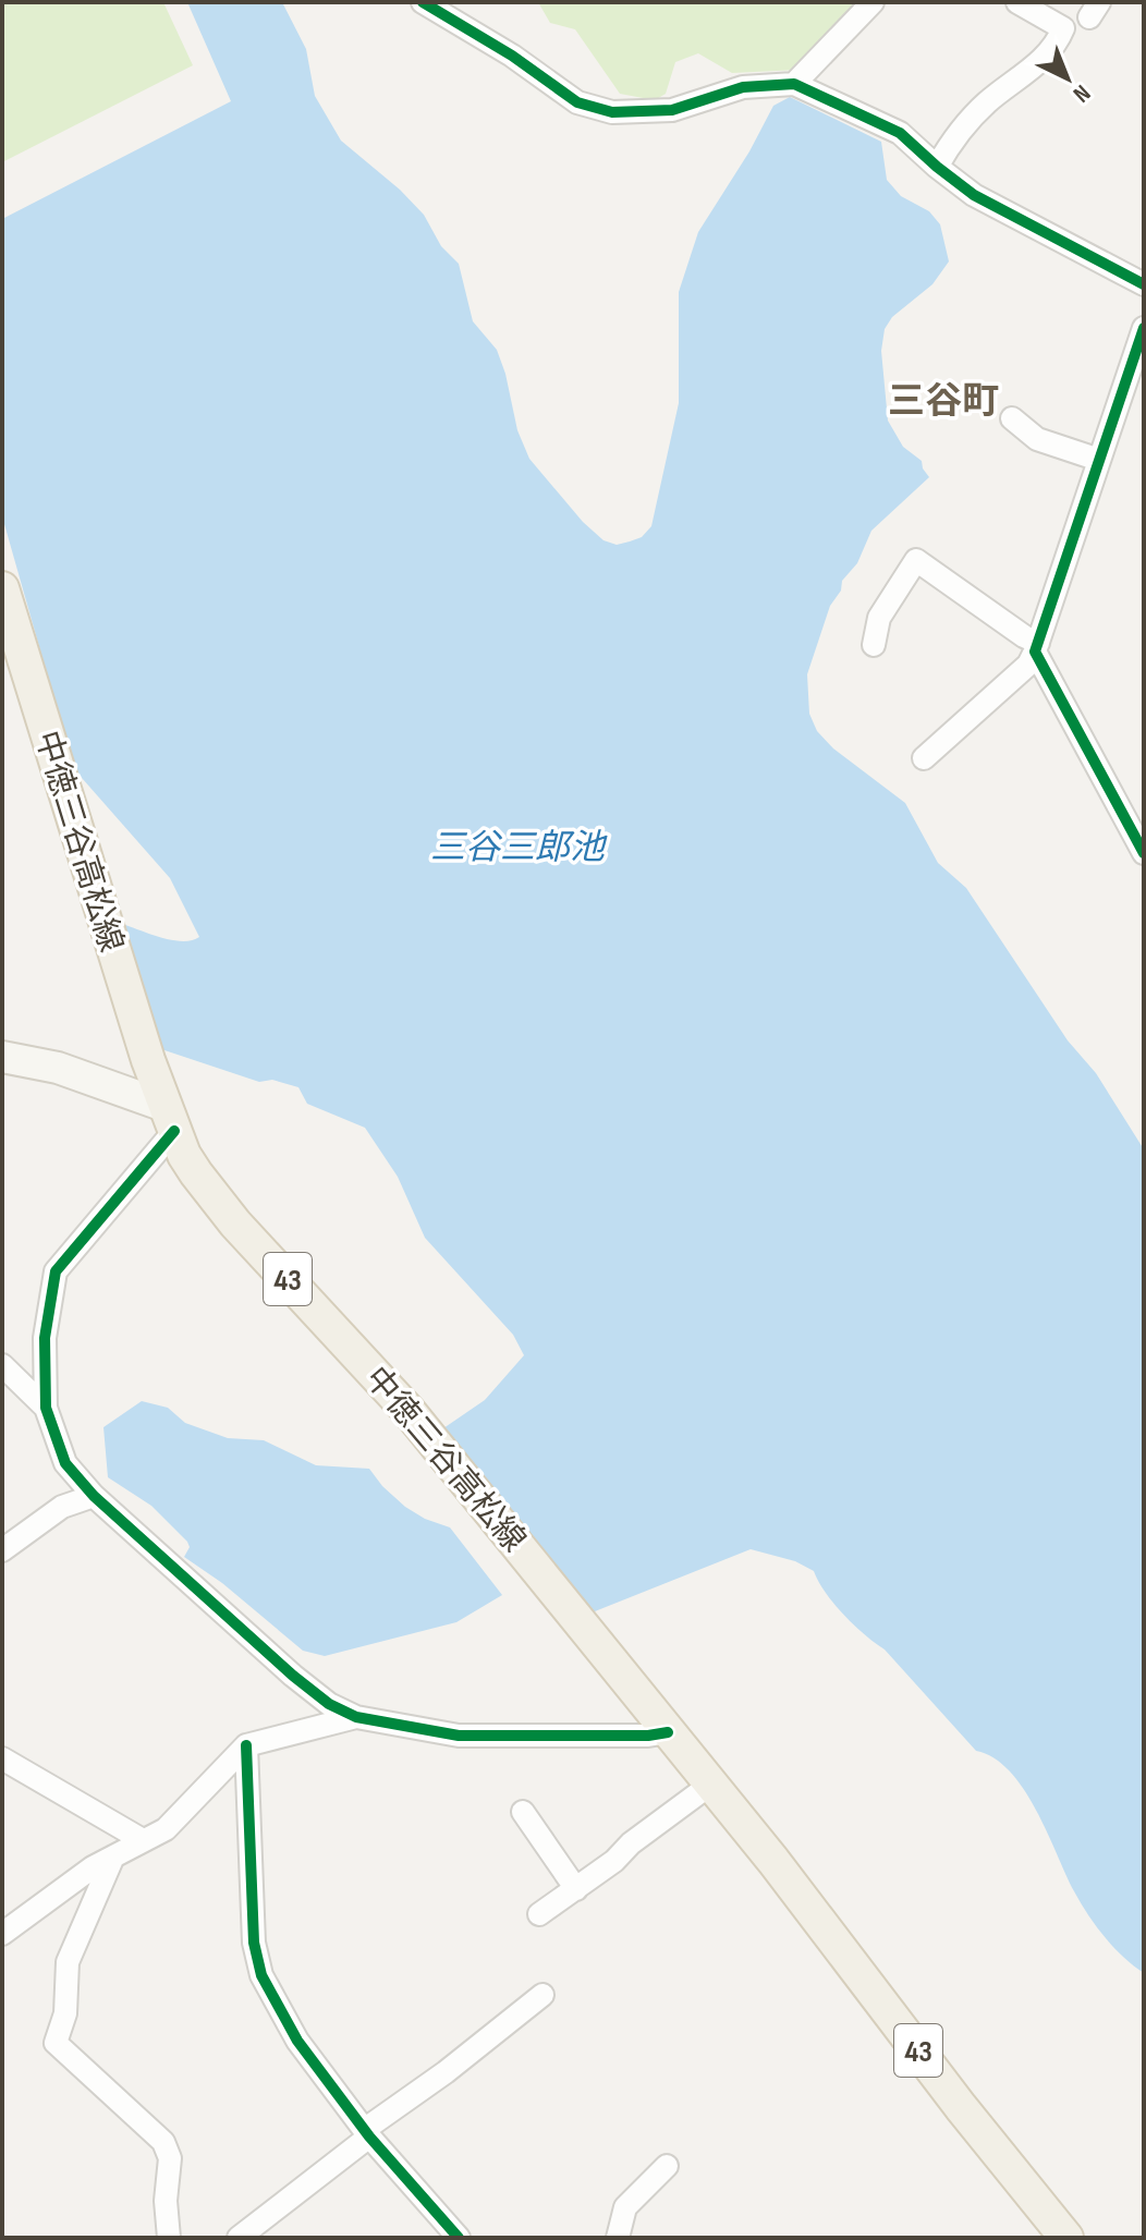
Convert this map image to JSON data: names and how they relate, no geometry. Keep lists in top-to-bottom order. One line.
{"streets":{"main road":["中徳三谷高松線","43"]},"districts":["三谷町"],"water":["三谷三郎池"],"north":"bottom right"}
